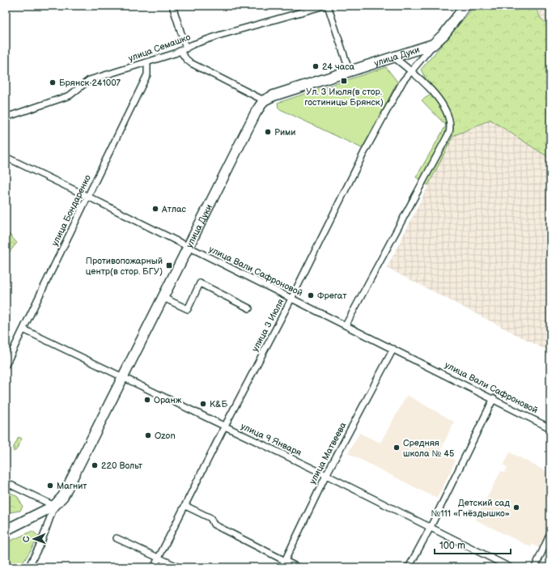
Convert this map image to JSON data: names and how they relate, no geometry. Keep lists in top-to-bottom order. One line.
{"streets":{"main road":["улица Дуки"],"street":["улица Семашко","улица Бондаренко","улица Вали Сафроновой","улица 3 Июля","улица 9 Января","улица Матвеева"]},"crossings":[["улица Семашко","улица Бондаренко"],["улица Дуки","улица Вали Сафроновой"],["улица Дуки","улица 3 Июля"],["улица Дуки","улица 9 Января"],["улица Бондаренко","улица Вали Сафроновой"],["улица Бондаренко","улица 9 Января"],["улица Вали Сафроновой","улица 3 Июля"],["улица Вали Сафроновой","улица Матвеева"],["улица 3 Июля","улица 9 Января"],["улица 9 Января","улица Матвеева"]],"places":{"other":["24 часа","Брянск 241007","Рими","Атлас","Фрегат","Оранж","К&Б","Ozon","Средняя школа № 45","220 Вольт","Магнит","Детский сад №111 «Гнёздышко»"],"transit":["Ул. 3 Июля(в стор. гостиницы Брянск)","Противопожарный центр(в стор. БГУ)"]},"scale_bar":"100 m","north":"left"}
